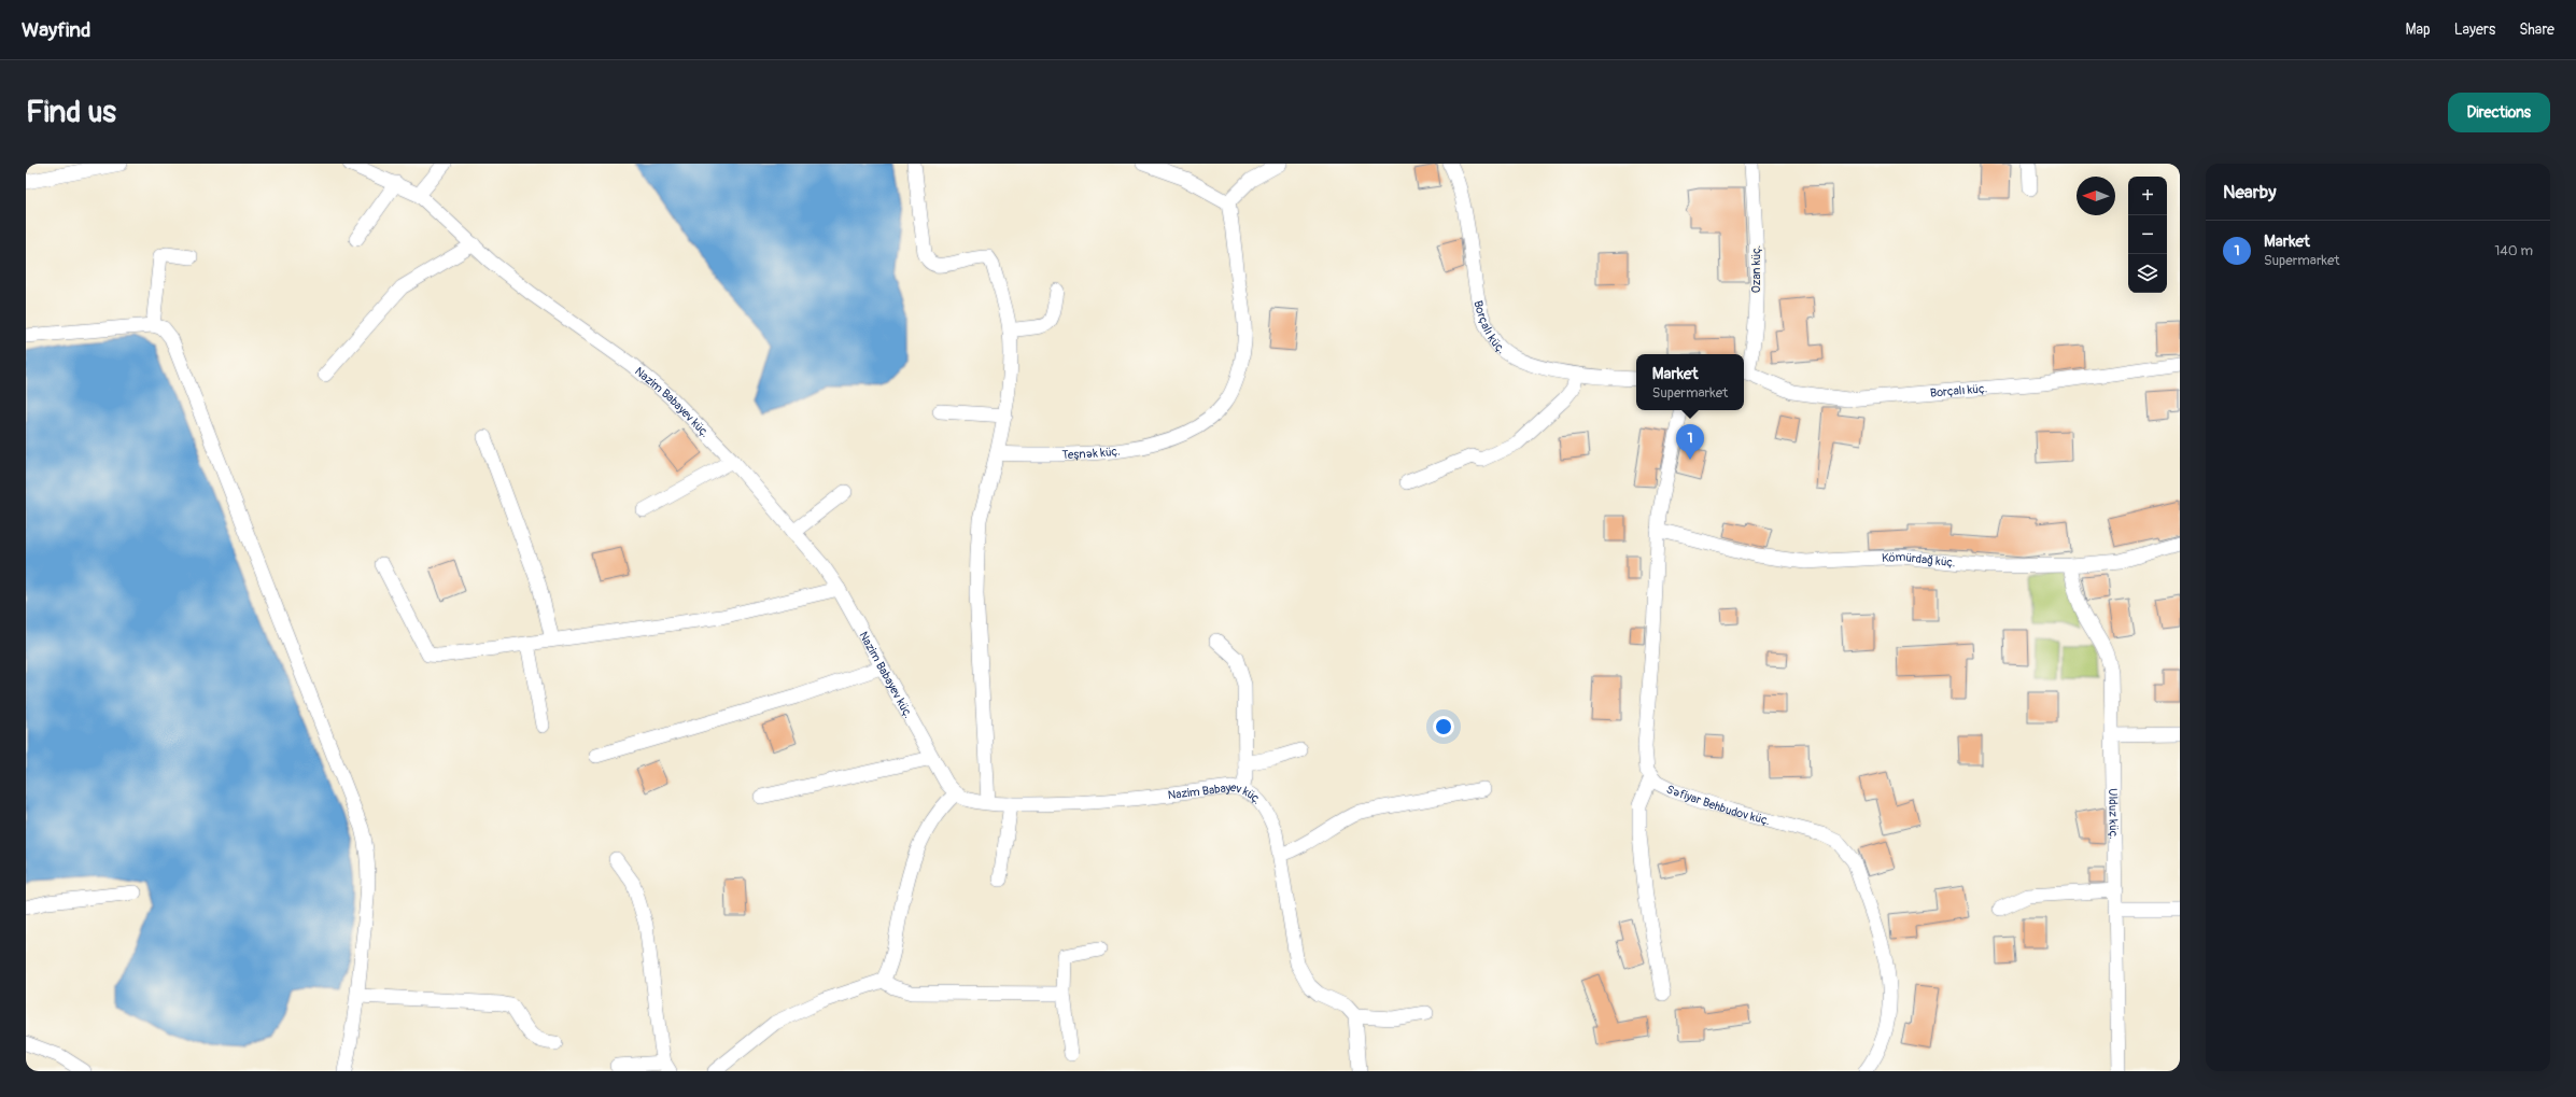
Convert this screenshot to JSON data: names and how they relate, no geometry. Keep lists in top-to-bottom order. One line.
{"streets":{"street":["Ozan küç.","Borçalı küç.","Nazim Babayev küç.","Teşnək küç.","Kömürdağ küç.","Səfiyar Behbudov küç.","Ulduz küç."]},"crossings":[["Ozan küç.","Borçalı küç."],["Kömürdağ küç.","Ulduz küç."]],"north":"left","page":{"header":"Wayfind","nav":["Map","Layers","Share"],"buttons":"Directions","title":"Find us","heading":"Nearby","map_buttons":["+","−"],"list":[{"mark":"1","name":"Market","note":"Supermarket","value":"140 m"}],"popup":["Market","Supermarket"],"pins":"1"}}
